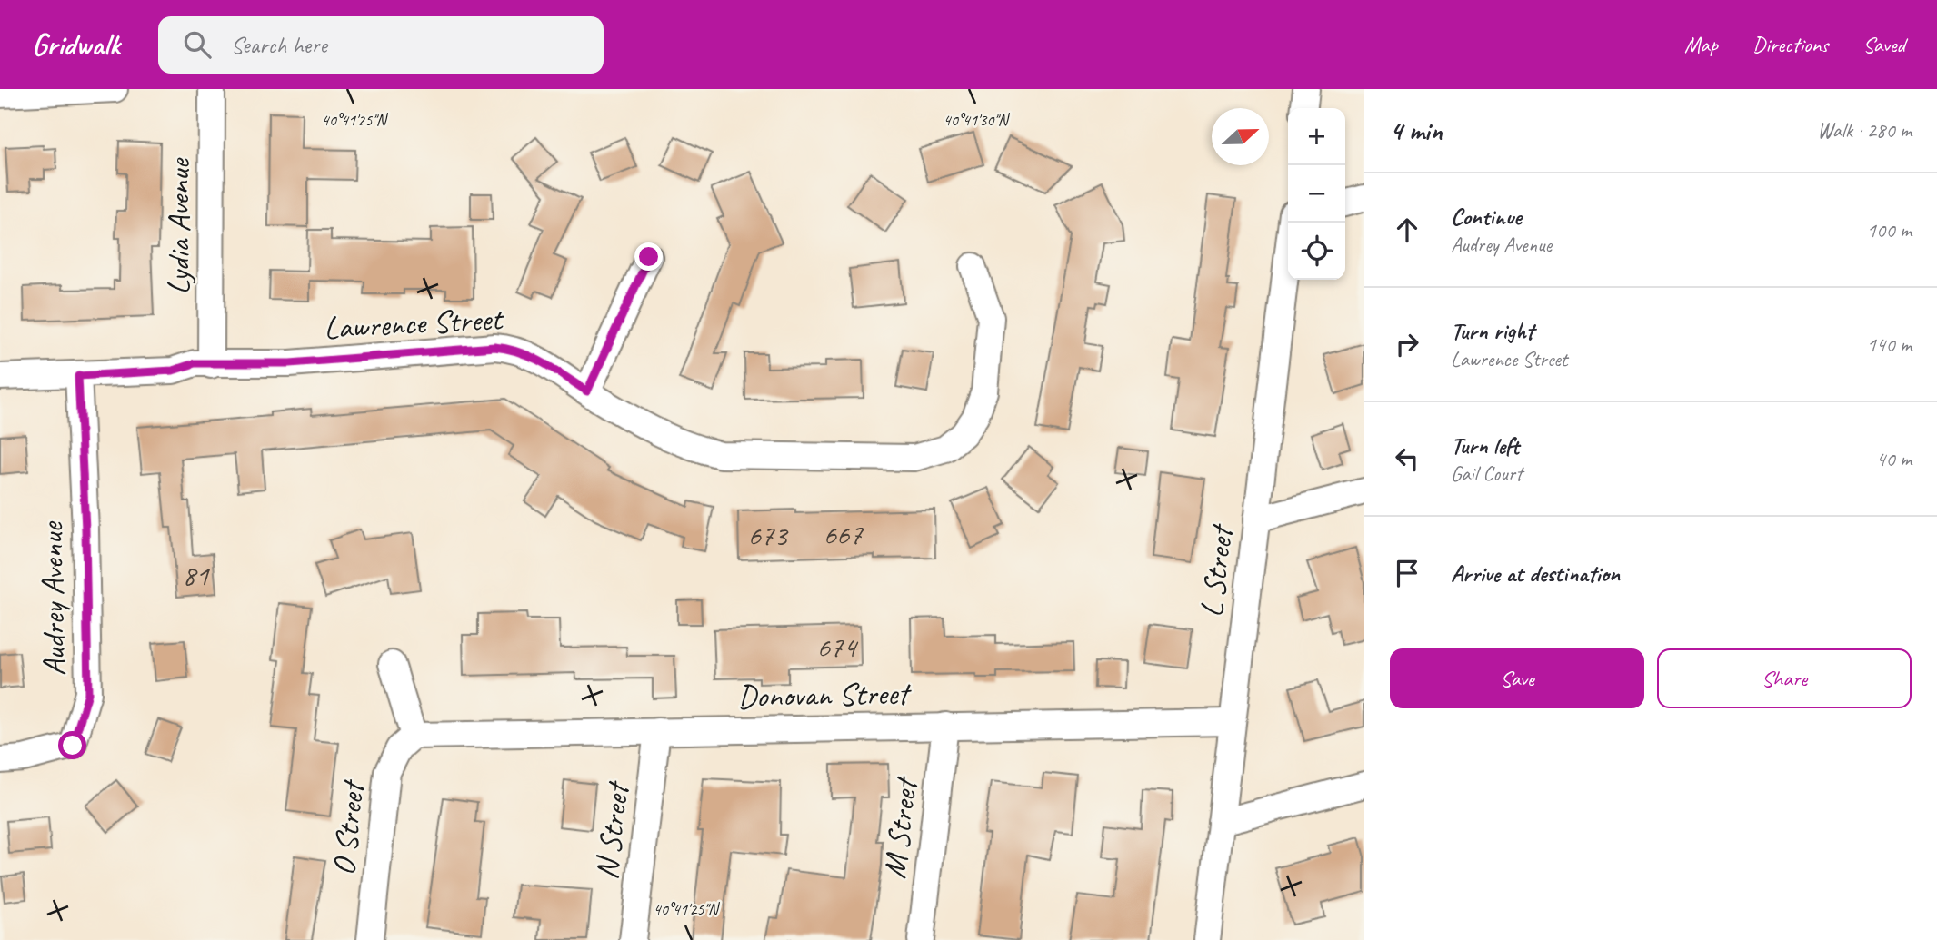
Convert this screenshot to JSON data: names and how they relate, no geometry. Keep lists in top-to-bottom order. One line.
{"streets":{"street":["Lydia Avenue","Lawrence Street","L Street","Audrey Avenue","Donovan Street","O Street","M Street","N Street"]},"crossings":[["Lydia Avenue","Lawrence Street"],["Lawrence Street","Audrey Avenue"],["L Street","Donovan Street"],["Donovan Street","O Street"],["Donovan Street","M Street"],["Donovan Street","N Street"]],"house_numbers":["667","673","81","674"],"north":"right","page":{"header":"Gridwalk","search":"Search here","nav":["Map","Directions","Saved"],"heading":["4 min","Walk · 280 m"],"map_buttons":["+","−"],"list":[["Continue","Audrey Avenue","100 m"],["Turn right","Lawrence Street","140 m"],["Turn left","Gail Court","40 m"],"Arrive at destination"],"buttons":["Save","Share"]},"coordinates":["40°41'25\"N","40°41'30\"N"]}
